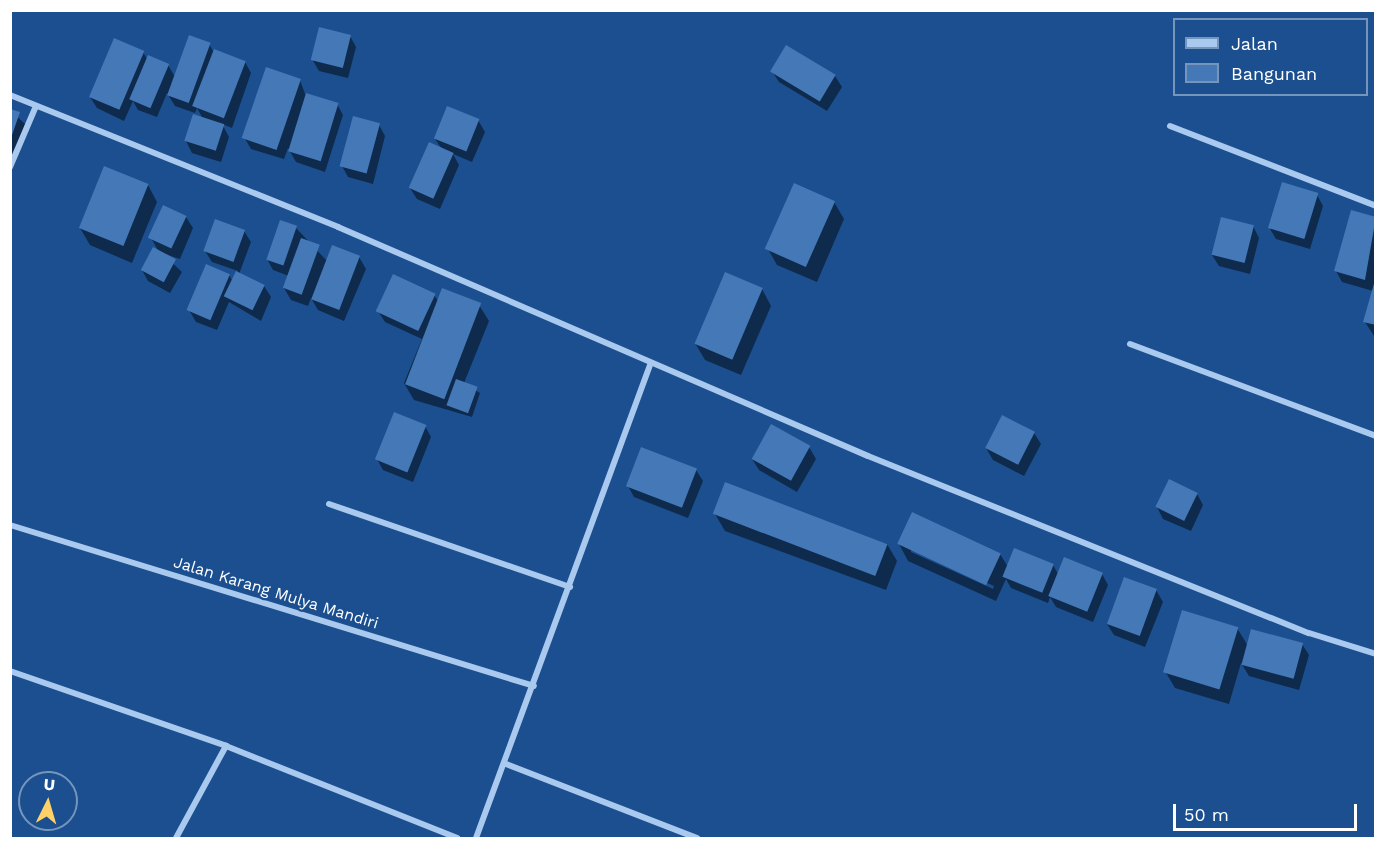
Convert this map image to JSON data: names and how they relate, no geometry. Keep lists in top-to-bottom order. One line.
{"streets":{"street":["Jalan Karang Mulya Mandiri"]},"legend":["Jalan","Bangunan"],"scale_bar":"50 m","north":"top"}
